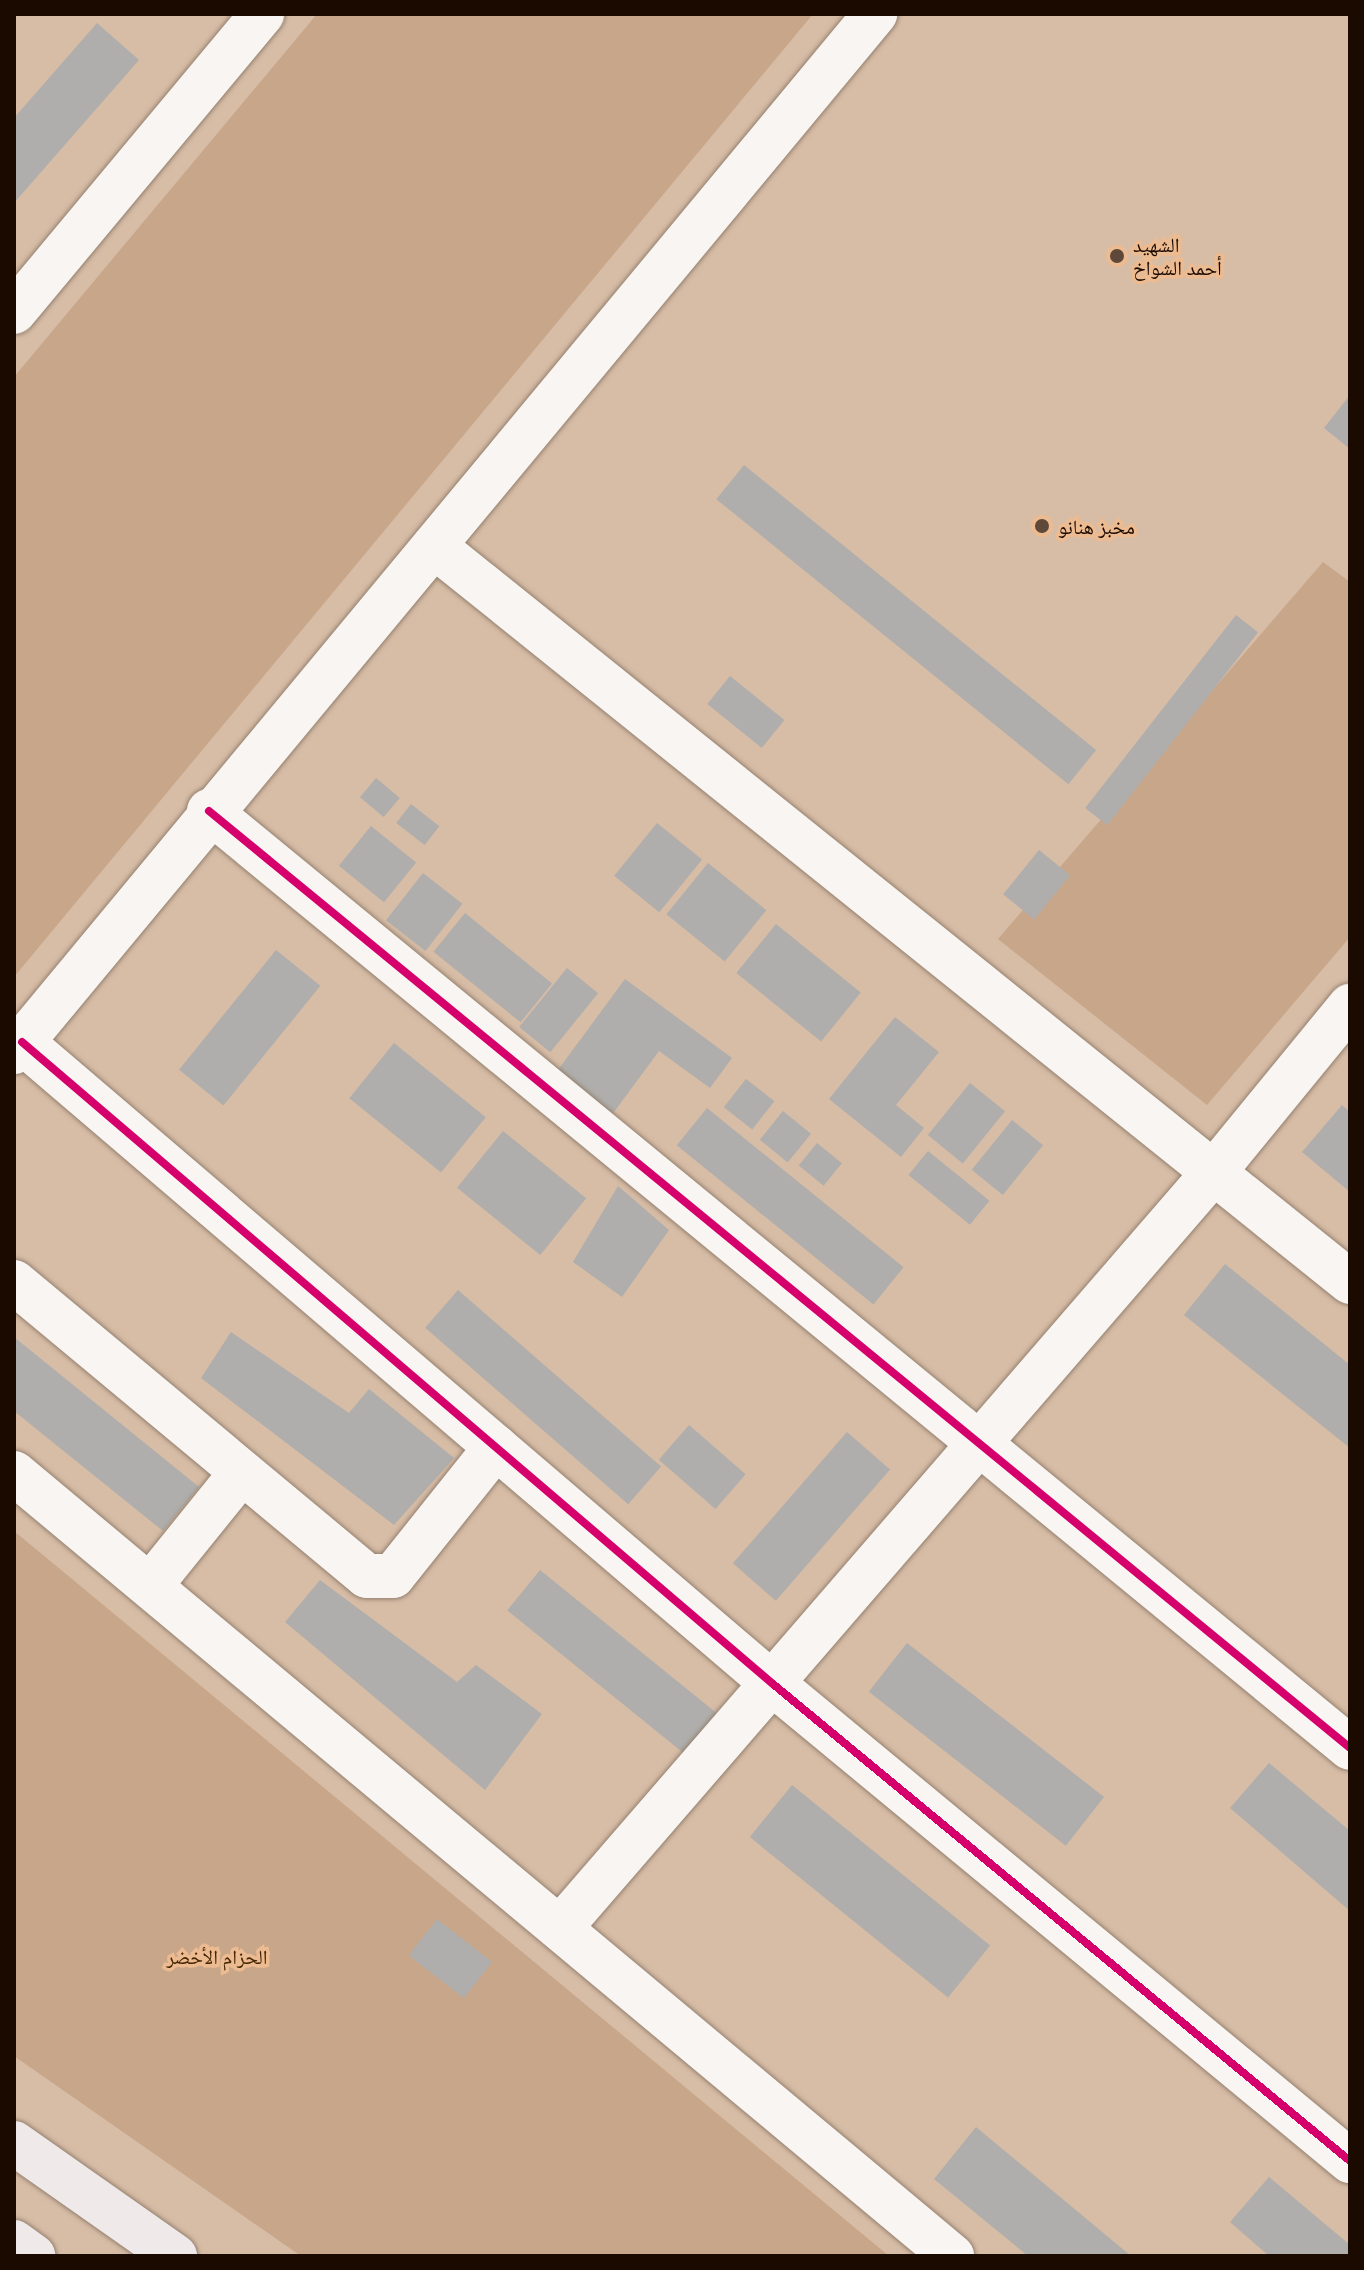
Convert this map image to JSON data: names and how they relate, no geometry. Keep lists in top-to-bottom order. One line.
{"parks":["الحزام الأخضر"],"places":["الشهيد أحمد الشواخ","مخبز هنانو"]}
